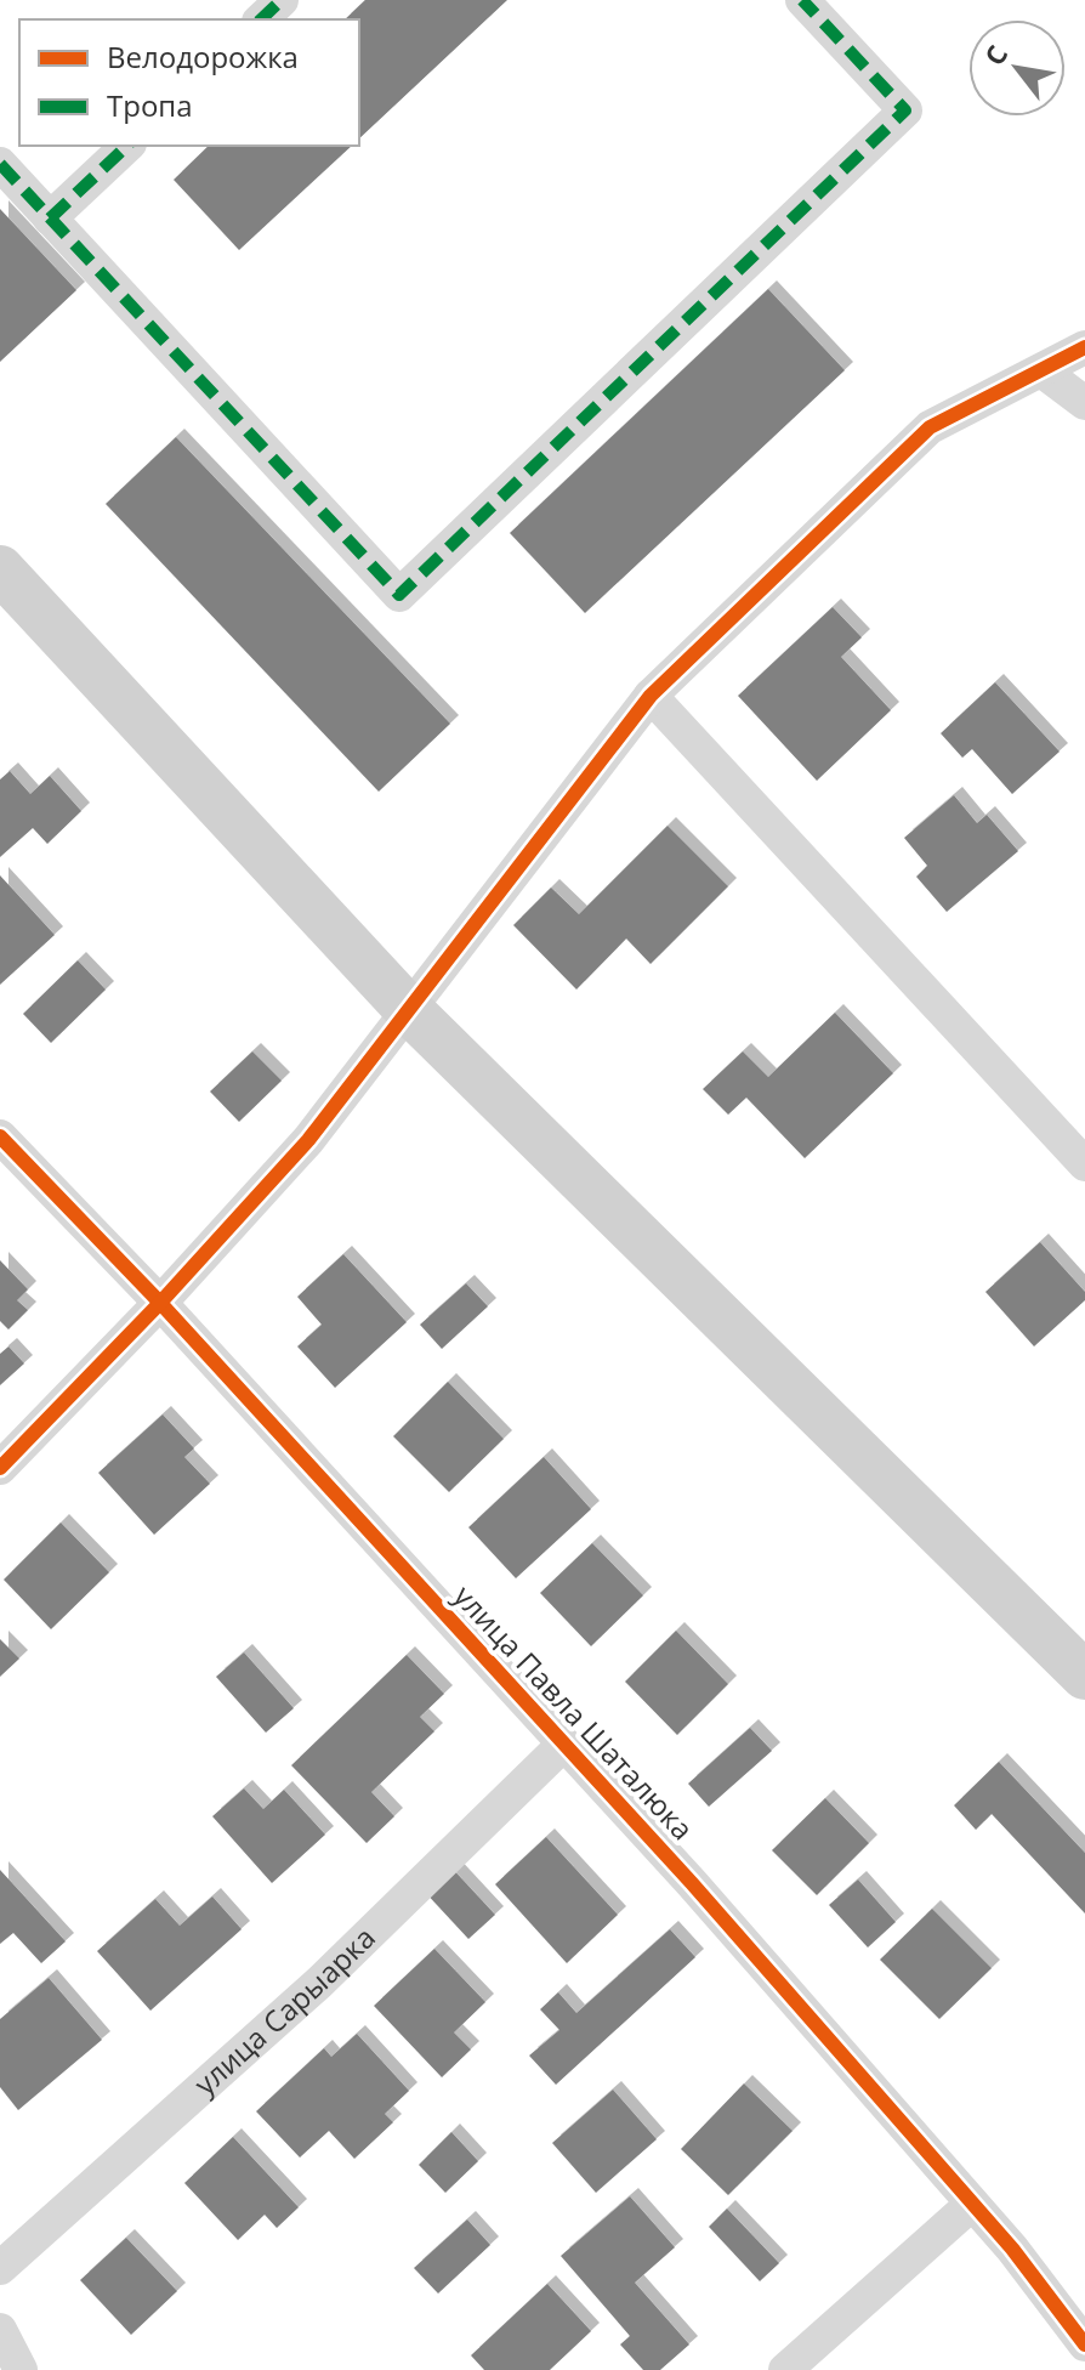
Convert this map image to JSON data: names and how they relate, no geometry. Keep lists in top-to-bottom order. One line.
{"streets":{"street":["улица Павла Шаталюка","улица Сарыарка"]},"crossings":[["улица Павла Шаталюка","улица Сарыарка"]],"legend":["Велодорожка","Тропа"],"north":"top left"}
